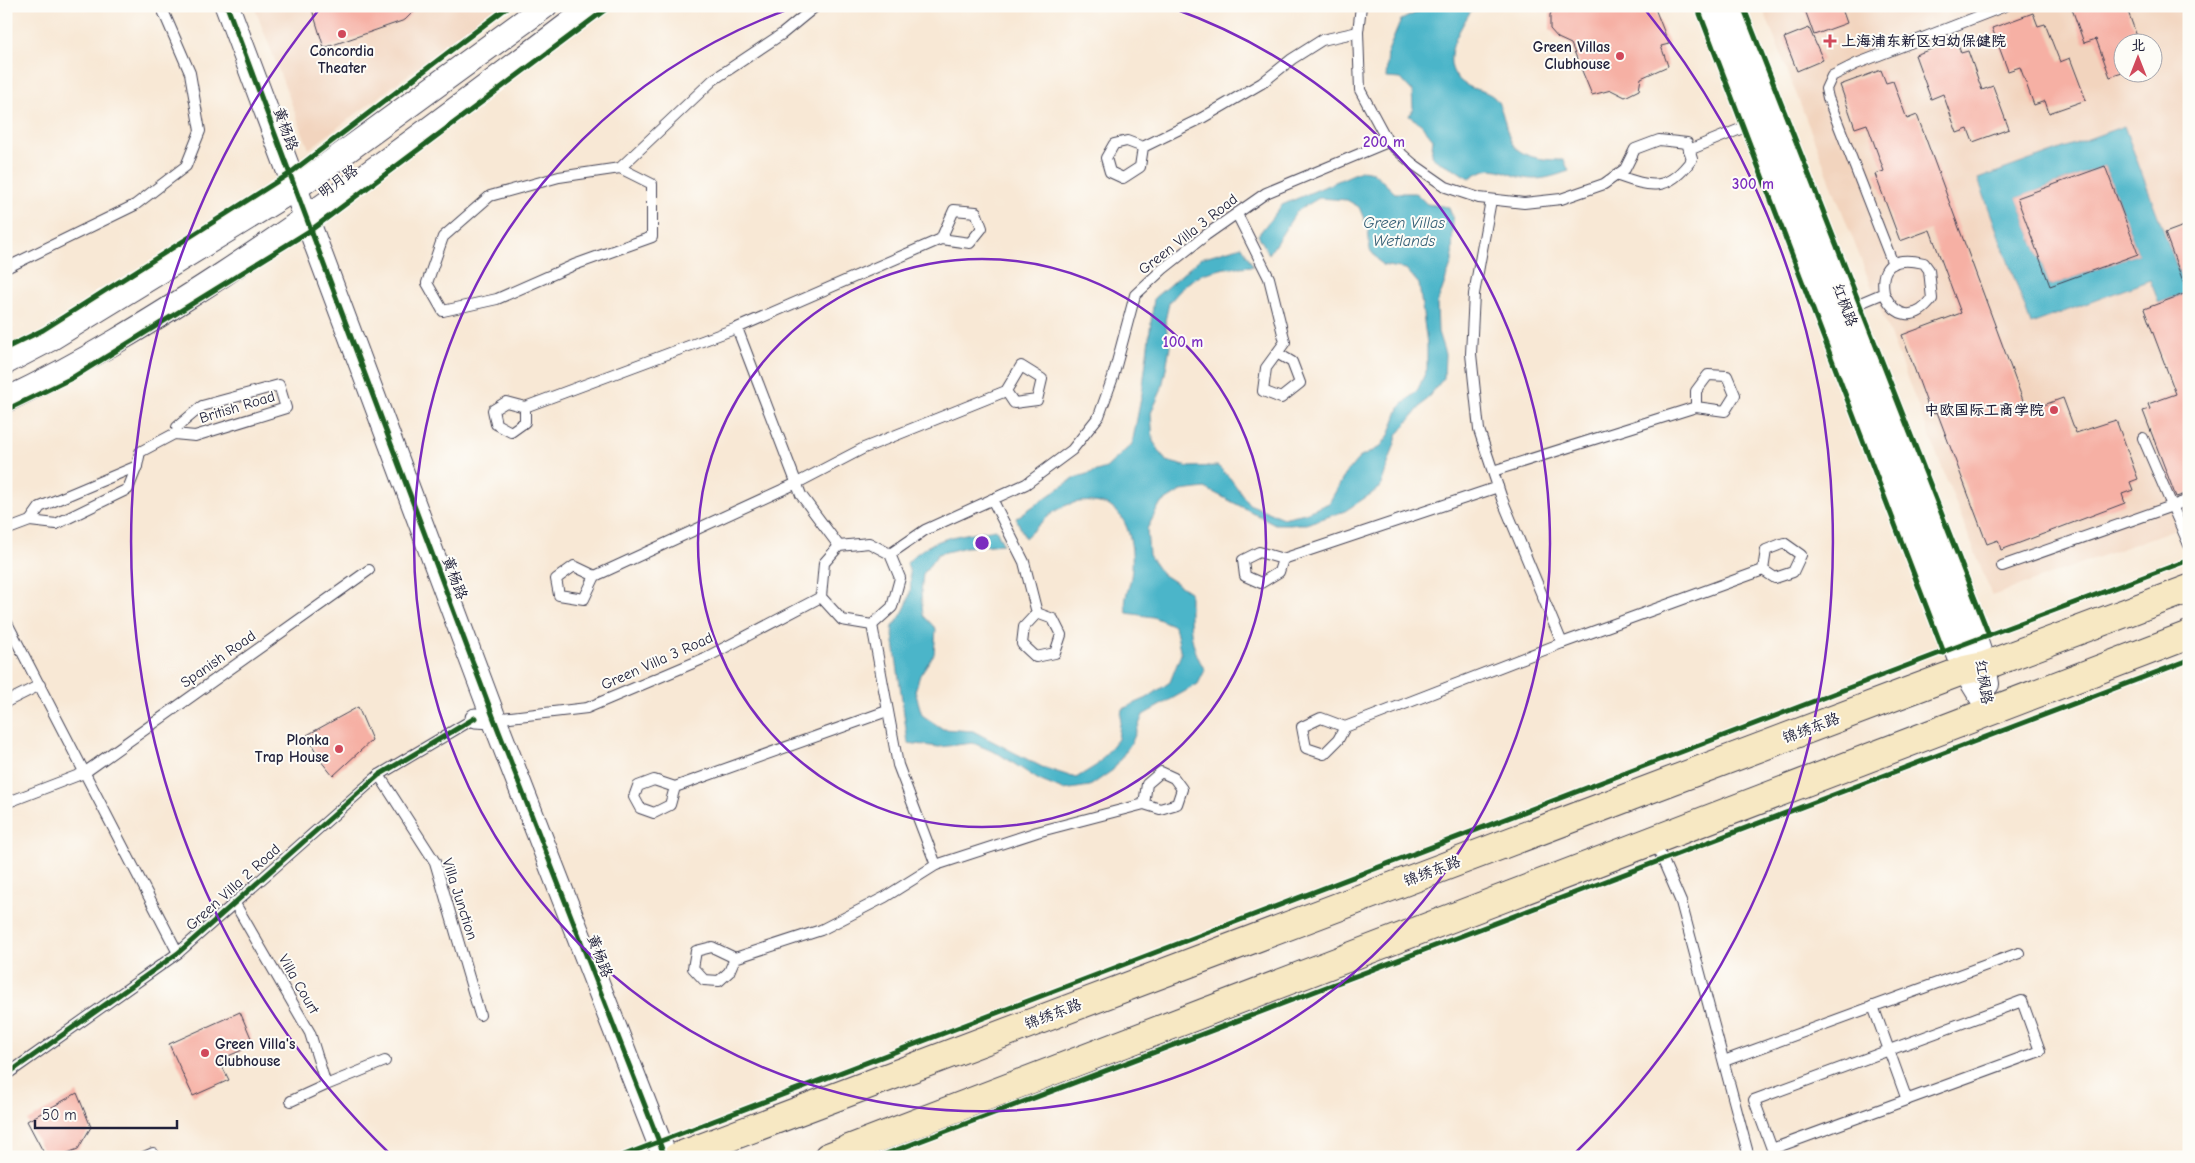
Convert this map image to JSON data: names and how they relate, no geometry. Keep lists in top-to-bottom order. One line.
{"streets":{"main road":["锦绣东路"],"street":["黄杨路","明月路","红枫路"],"lane":["Green Villa 3 Road","British Road","Spanish Road","Green Villa 2 Road","Villa Junction","Villa Court"]},"crossings":[["黄杨路","明月路"],["黄杨路","Green Villa 3 Road"],["黄杨路","Green Villa 2 Road"],["Green Villa 3 Road","Green Villa 2 Road"],["红枫路","锦绣东路"],["Green Villa 2 Road","Villa Junction"],["Green Villa 2 Road","Villa Court"]],"water":["Green Villas Wetlands"],"places":{"other":["Concordia Theater","Green Villas Clubhouse","中欧国际工商学院","Plonka Trap House","Green Villa's Clubhouse"],"health":["上海浦东新区妇幼保健院"]},"scale_bar":"50 m","north":"top","rings":["200 m","300 m","100 m"]}
